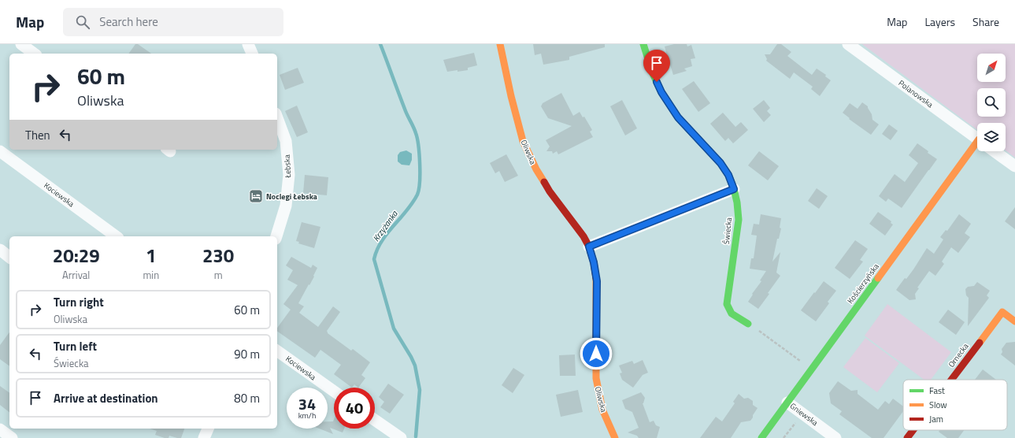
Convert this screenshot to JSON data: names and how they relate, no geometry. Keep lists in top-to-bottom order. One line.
{"streets":{"street":["Polanowska","Oliwska","Łebska","Kociewska","Świecka","Kościerzyńska","Ornecka","Gniewska"]},"crossings":[["Kościerzyńska","Gniewska"]],"water":["Krzyżanka"],"places":{"hotel":["Noclegi Łebska"]},"legend":["Fast","Slow","Jam"],"north":"top right","page":{"header":"Map","search":"Search here","nav":["Map","Layers","Share"],"turn":["60 m","Oliwska"],"then":"Then","eta":["20:29","Arrival","1","min","230","m"],"list":[{"name":"Turn right","note":"Oliwska","value":"60 m"},{"name":"Turn left","note":"Świecka","value":"90 m"},{"name":"Arrive at destination","value":"80 m"}],"speed":"34 km/h","limit":"40"}}
